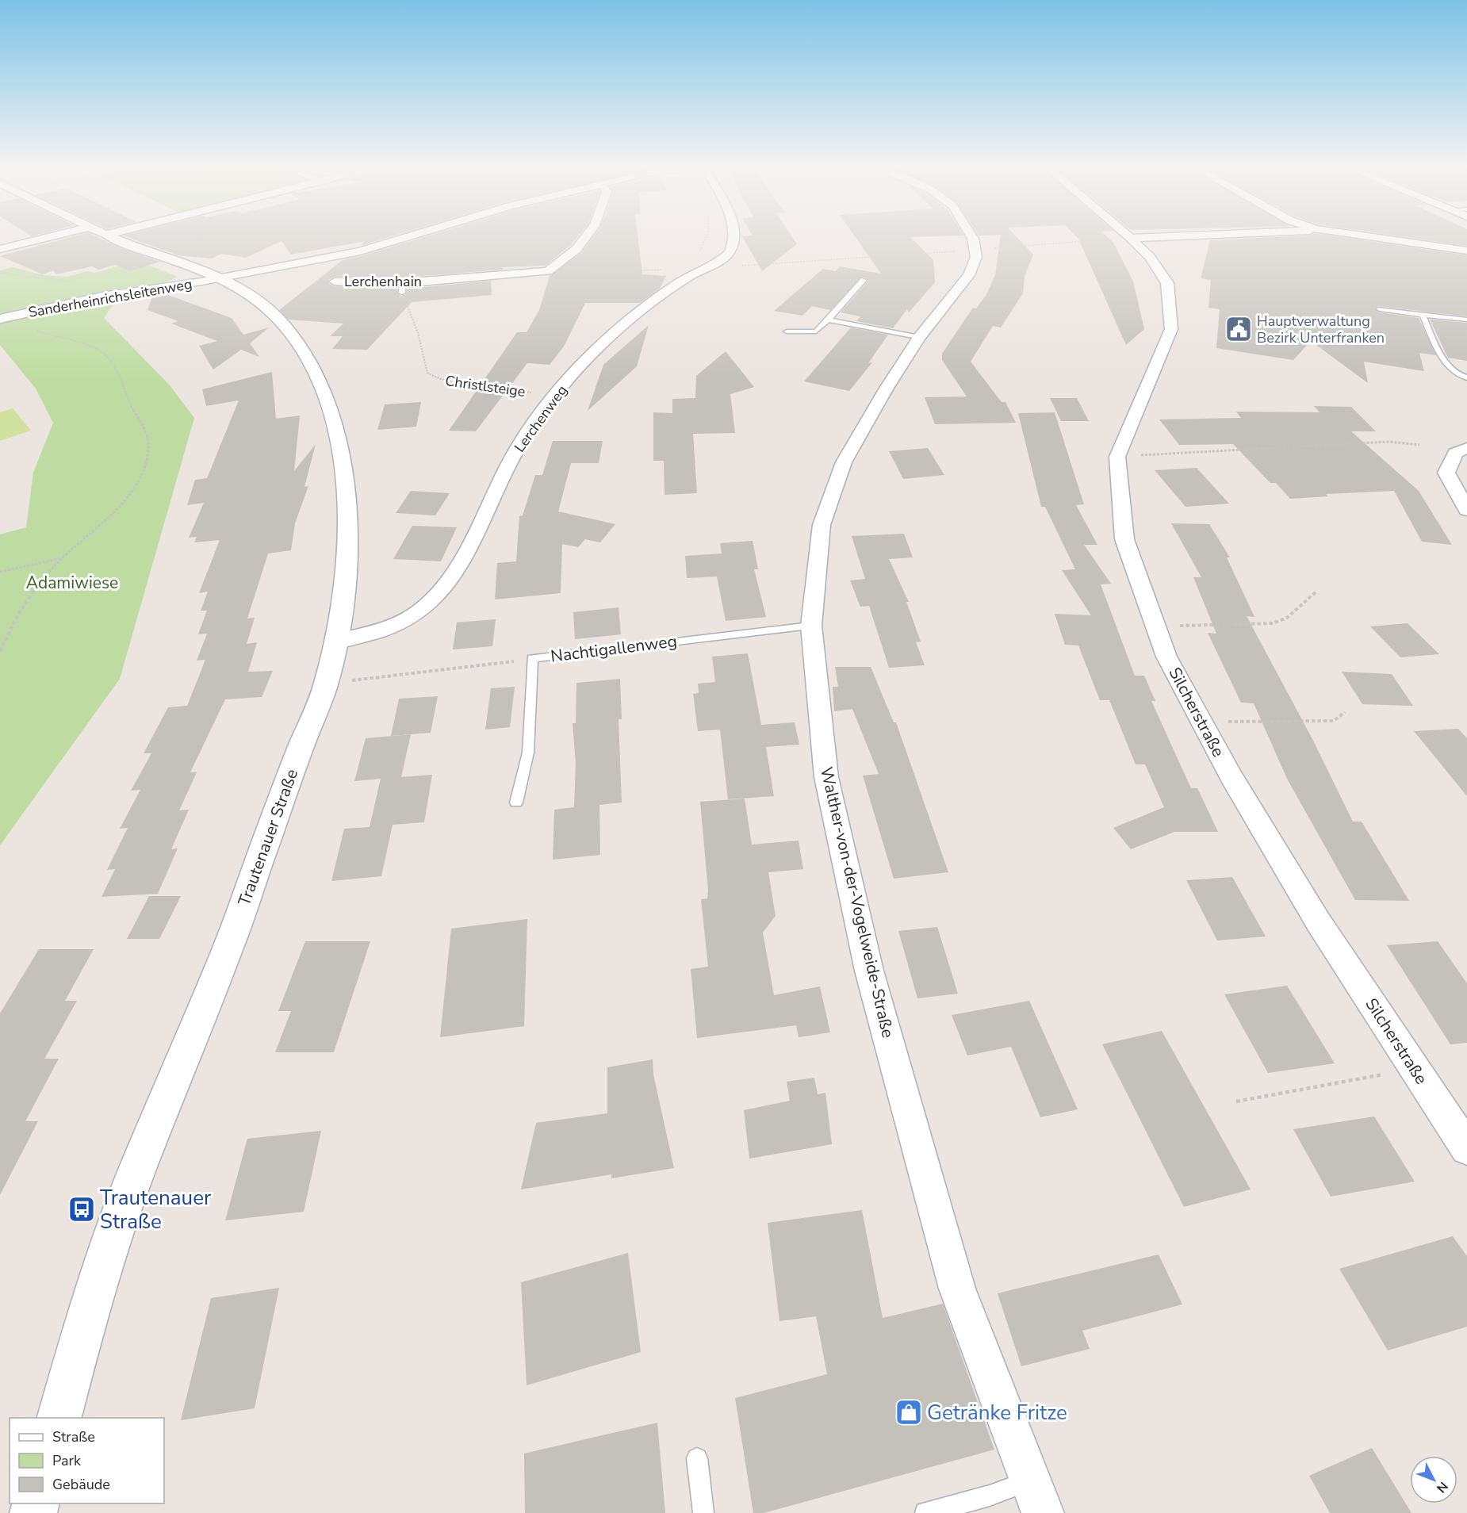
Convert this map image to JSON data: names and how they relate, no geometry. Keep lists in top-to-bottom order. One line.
{"streets":{"street":["Lerchenhain","Sanderheinrichsleitenweg","Lerchenweg","Silcherstraße","Trautenauer Straße","Walther-von-der-Vogelweide-Straße"],"lane":["Nachtigallenweg"],"path":["Christlsteige"]},"crossings":[["Lerchenhain","Christlsteige"],["Sanderheinrichsleitenweg","Trautenauer Straße"],["Christlsteige","Lerchenweg"],["Lerchenweg","Trautenauer Straße"],["Nachtigallenweg","Walther-von-der-Vogelweide-Straße"]],"parks":["Adamiwiese"],"places":{"public building":["Hauptverwaltung Bezirk Unterfranken"],"bus stop":["Trautenauer Straße"],"shop":["Getränke Fritze"]},"legend":["Straße","Park","Gebäude"],"north":"bottom right"}
